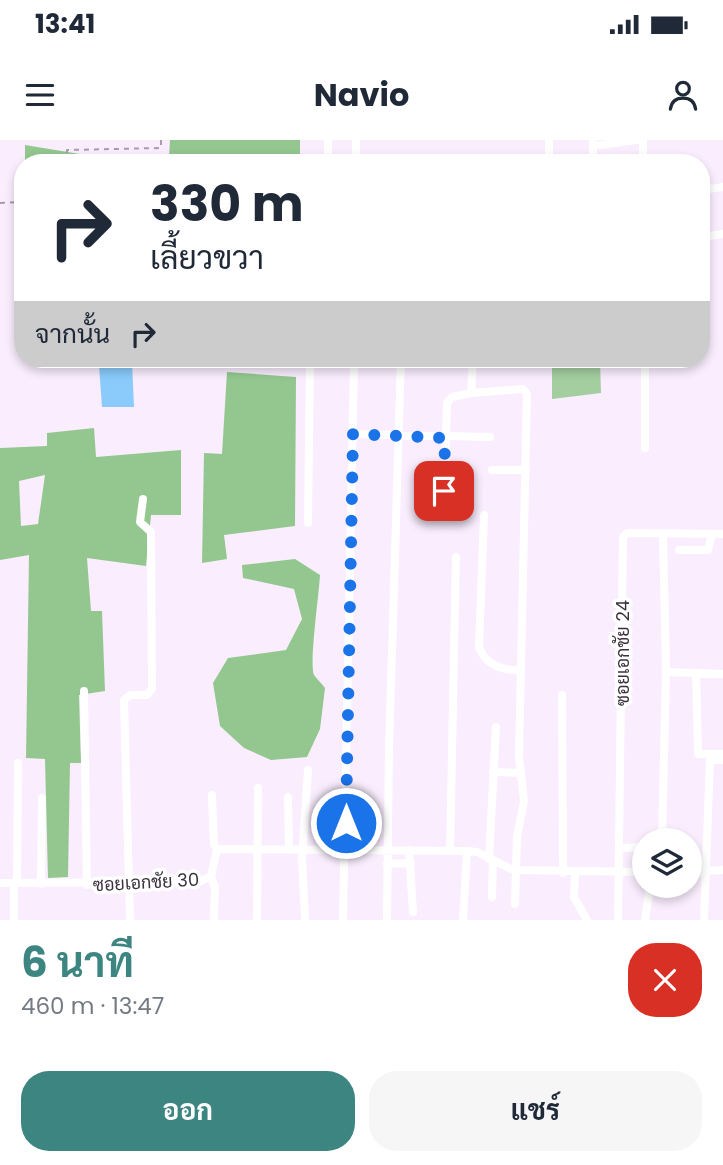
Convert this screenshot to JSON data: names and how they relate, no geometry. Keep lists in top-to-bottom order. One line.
{"streets":{"street":["ซอยเอกชัย 24","ซอยเอกชัย 30"]},"page":{"status":"13:41","header":"Navio","turn":["330 m","เลี้ยวขวา"],"then":"จากนั้น","heading":["6 นาที","460 m · 13:47"],"buttons":["ออก","แชร์"]}}
